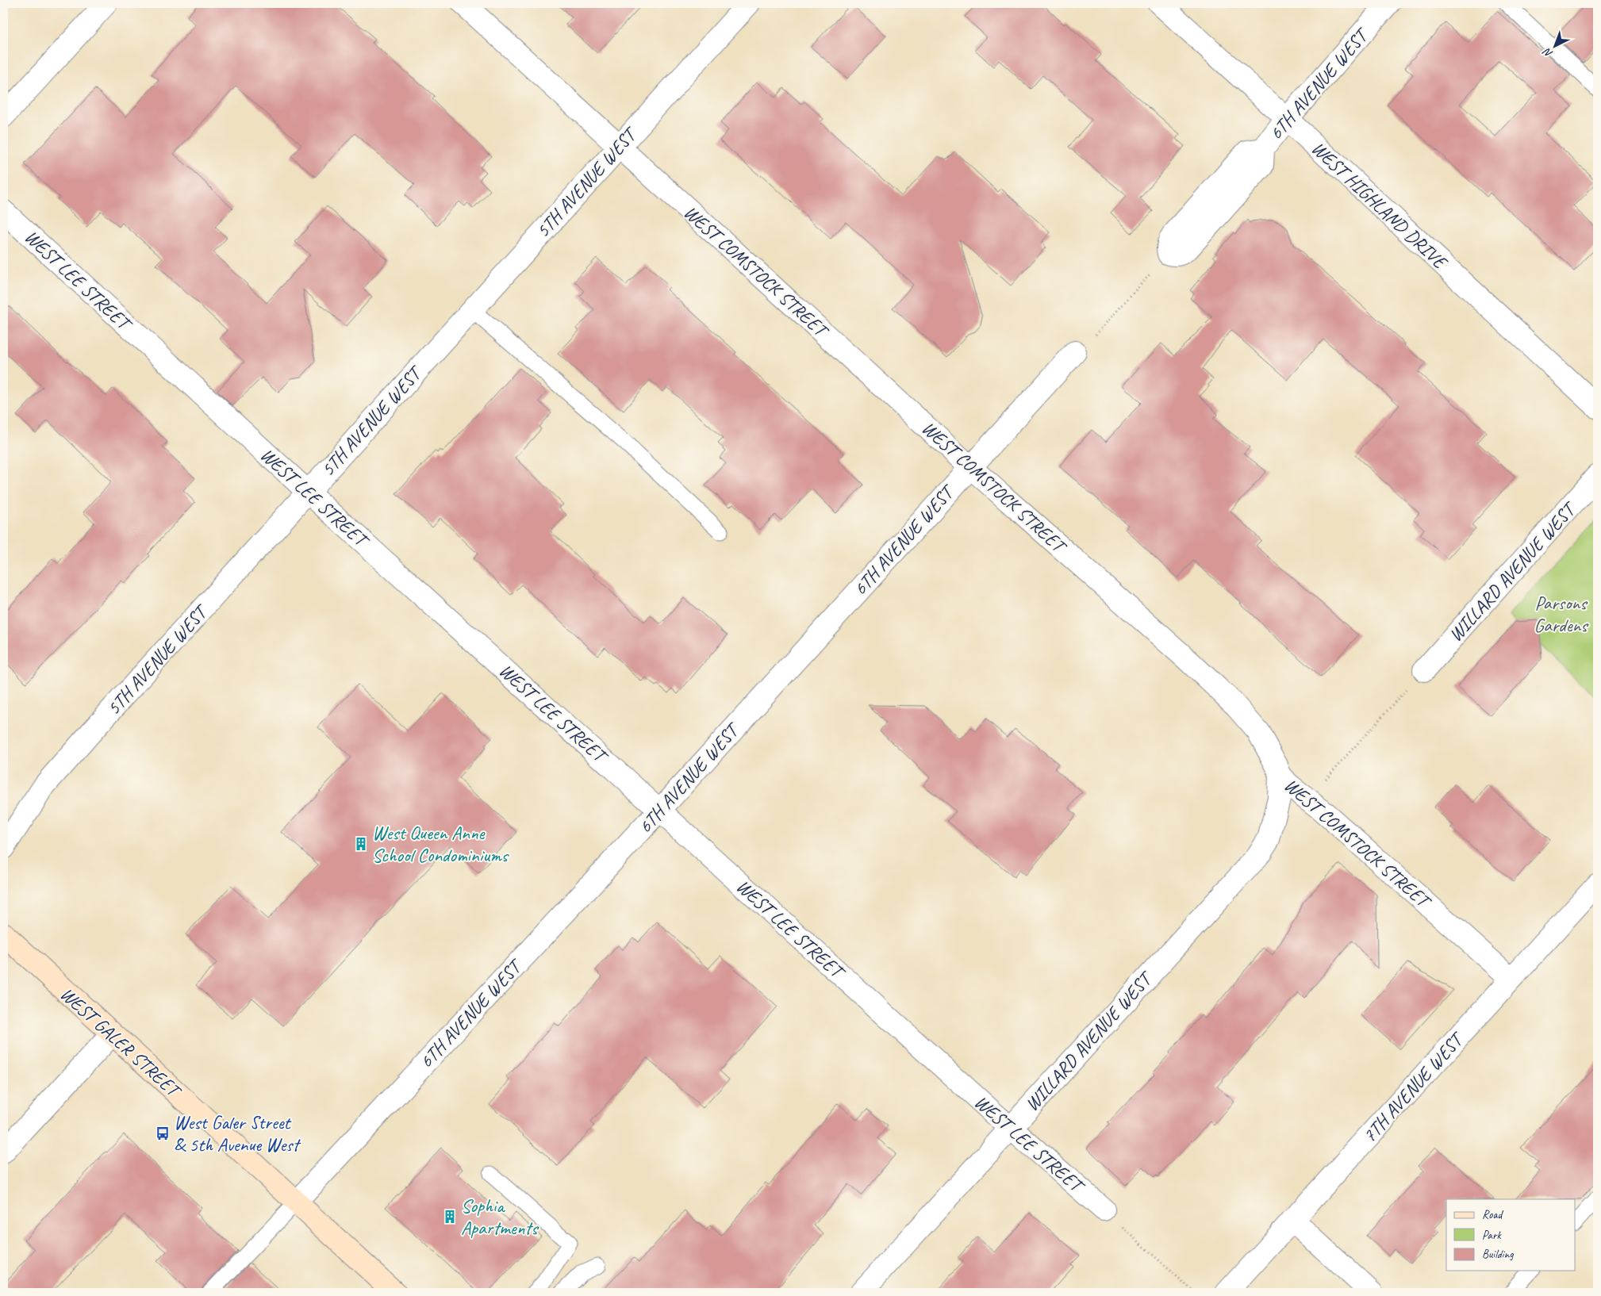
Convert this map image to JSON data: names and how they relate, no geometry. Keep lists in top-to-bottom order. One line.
{"streets":{"street":["6TH AVENUE WEST","5TH AVENUE WEST","WEST HIGHLAND DRIVE","WEST COMSTOCK STREET","WEST LEE STREET","WILLARD AVENUE WEST","WEST GALER STREET","7TH AVENUE WEST"]},"crossings":[["6TH AVENUE WEST","WEST HIGHLAND DRIVE"],["6TH AVENUE WEST","WEST COMSTOCK STREET"],["6TH AVENUE WEST","WEST LEE STREET"],["6TH AVENUE WEST","WEST GALER STREET"],["5TH AVENUE WEST","WEST COMSTOCK STREET"],["5TH AVENUE WEST","WEST LEE STREET"],["WEST COMSTOCK STREET","WILLARD AVENUE WEST"],["WEST COMSTOCK STREET","7TH AVENUE WEST"],["WEST LEE STREET","WILLARD AVENUE WEST"]],"parks":["Parsons Gardens"],"places":{"building":["West Queen Anne School Condominiums","Sophia Apartments"],"bus stop":["West Galer Street & 5th Avenue West"]},"legend":["Road","Park","Building"],"north":"bottom left"}
